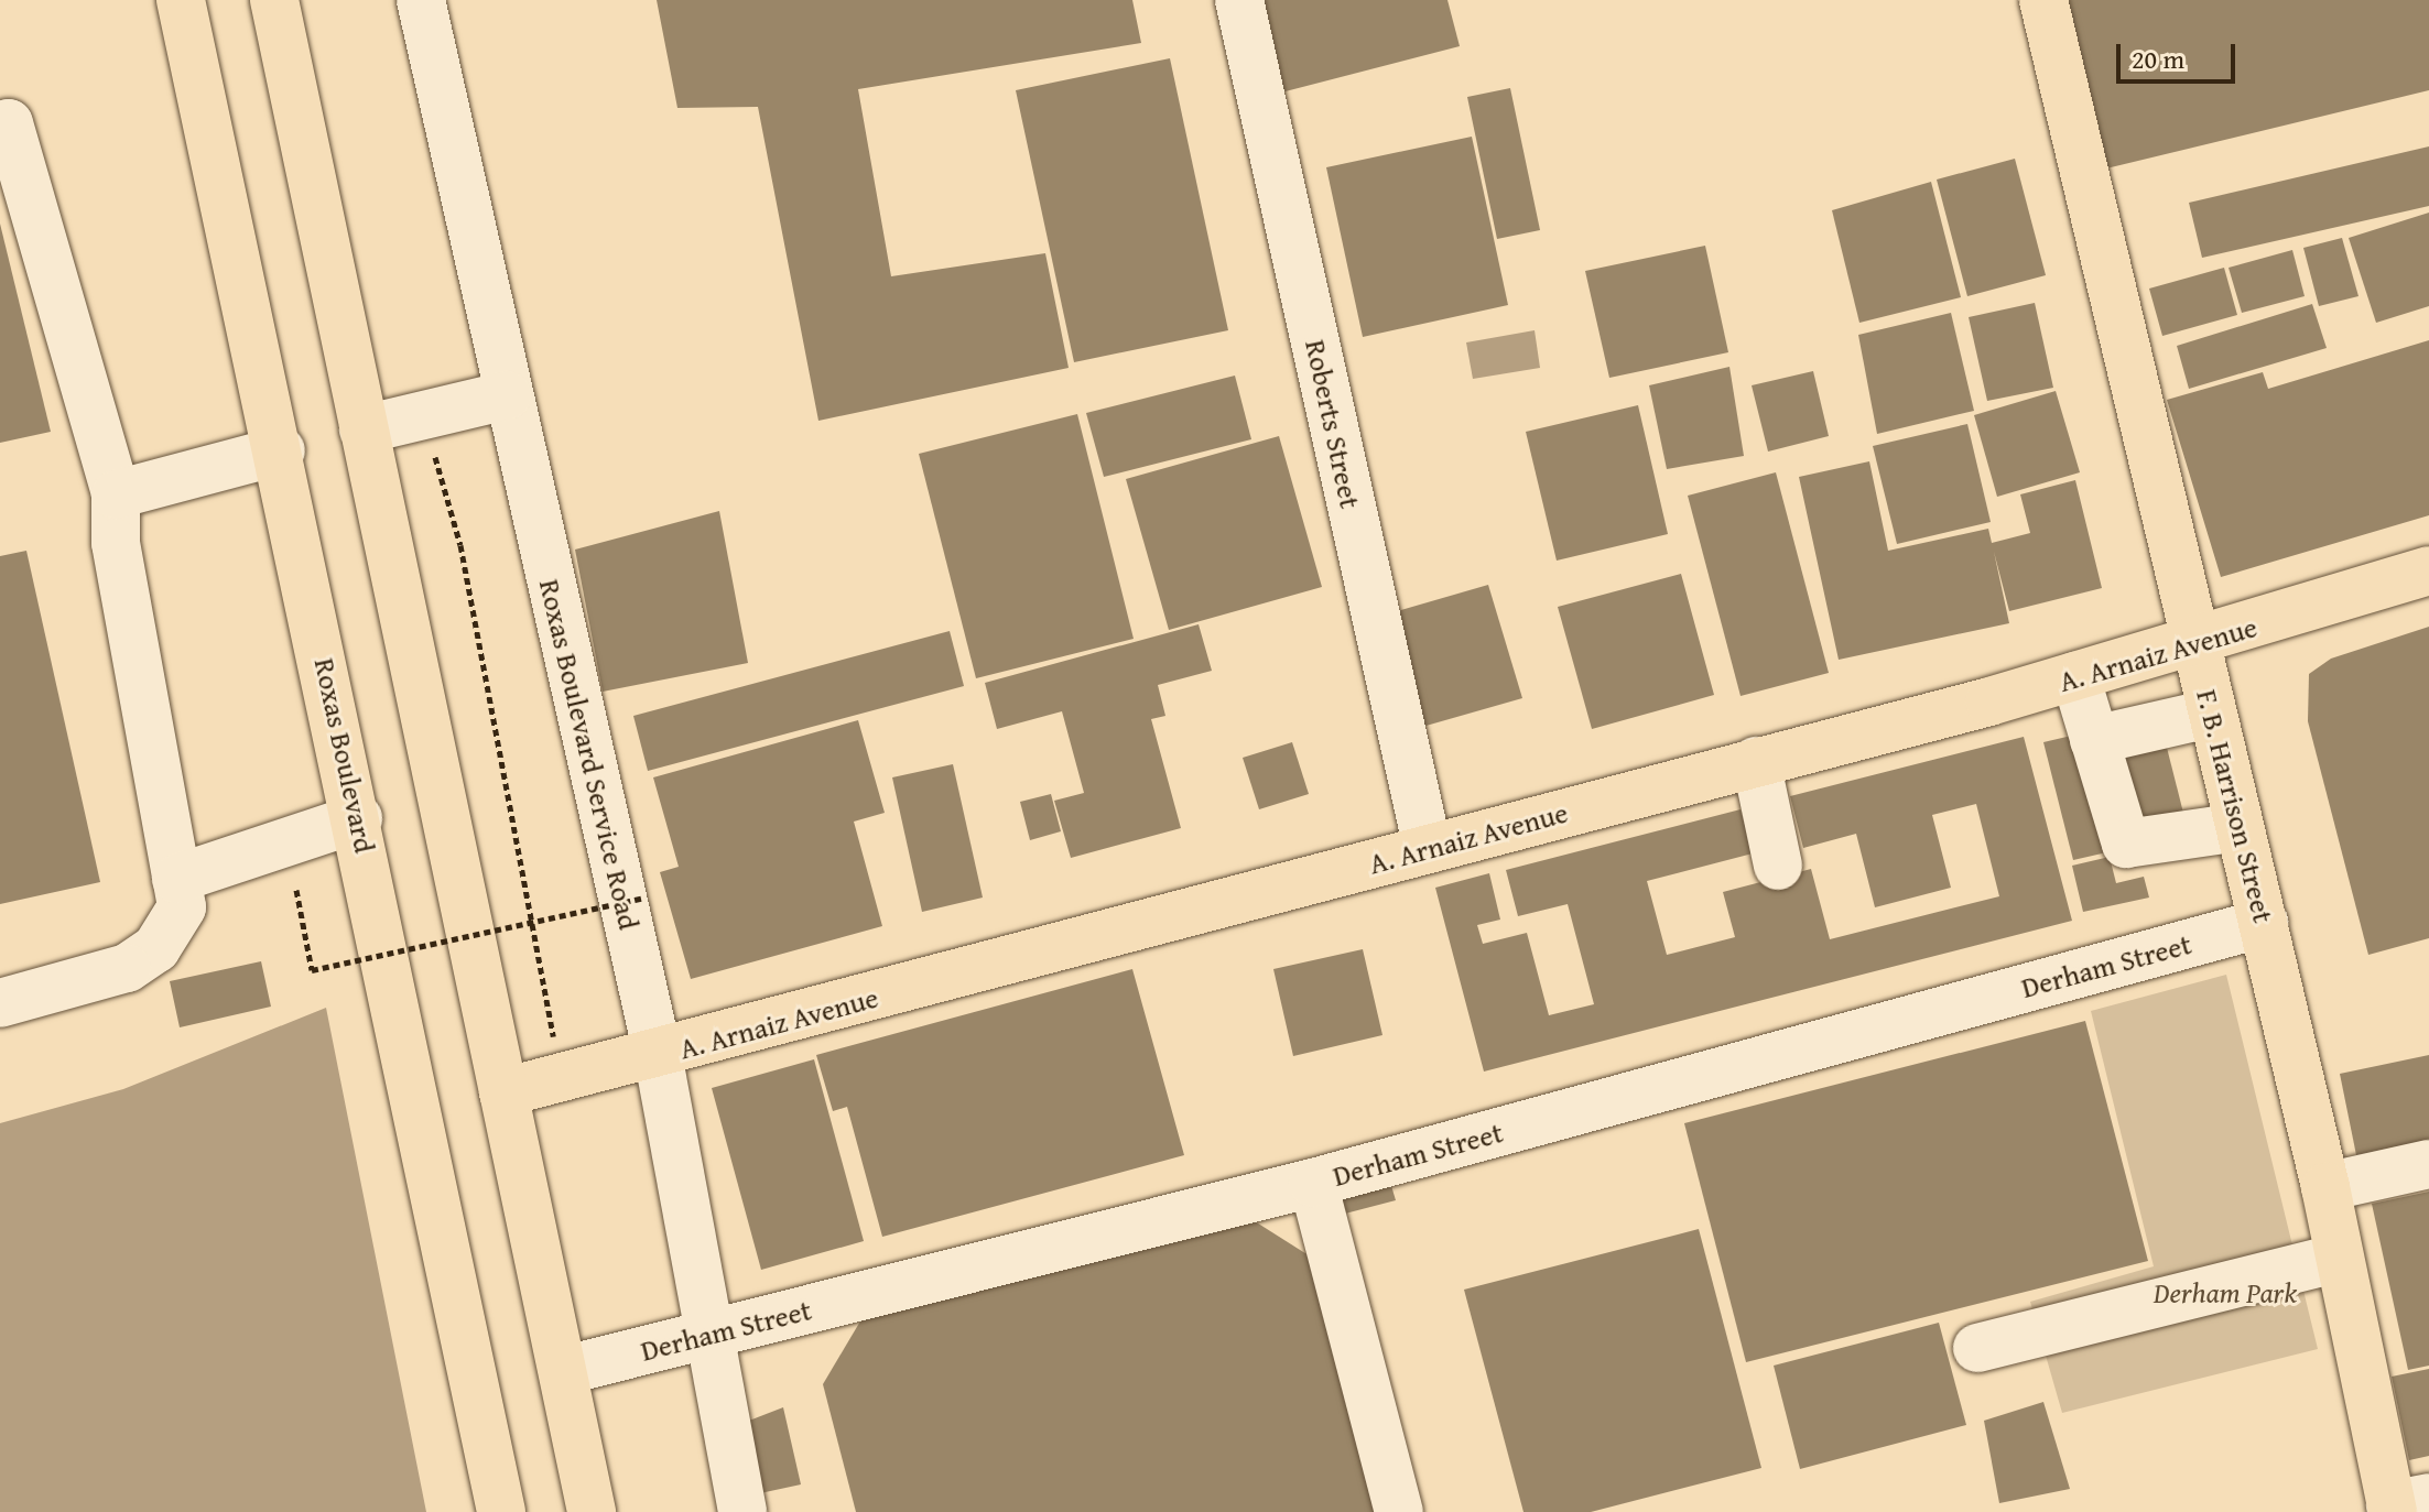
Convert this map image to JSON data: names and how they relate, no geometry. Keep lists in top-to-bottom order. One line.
{"streets":{"main road":["A. Arnaiz Avenue","Roxas Boulevard","F. B. Harrison Street"],"street":["Roberts Street","Roxas Boulevard Service Road","Derham Street"]},"crossings":[["Roberts Street","A. Arnaiz Avenue"],["A. Arnaiz Avenue","Roxas Boulevard Service Road"],["A. Arnaiz Avenue","F. B. Harrison Street"],["Roxas Boulevard Service Road","Derham Street"],["F. B. Harrison Street","Derham Street"]],"parks":["Derham Park"],"scale_bar":"20 m"}
